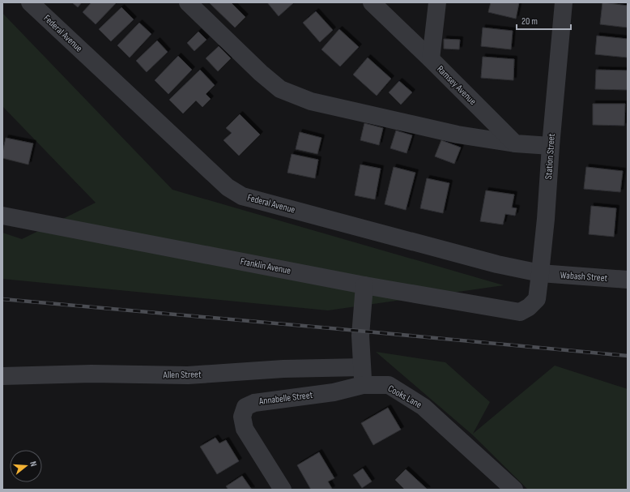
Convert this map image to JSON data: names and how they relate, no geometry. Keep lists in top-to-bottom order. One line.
{"streets":{"street":["Federal Avenue","Ramsey Avenue","Station Street","Franklin Avenue","Wabash Street","Allen Street","Cooks Lane","Annabelle Street"]},"crossings":[["Federal Avenue","Station Street"],["Federal Avenue","Wabash Street"],["Station Street","Franklin Avenue"],["Station Street","Wabash Street"],["Cooks Lane","Annabelle Street"]],"scale_bar":"20 m","north":"right"}
